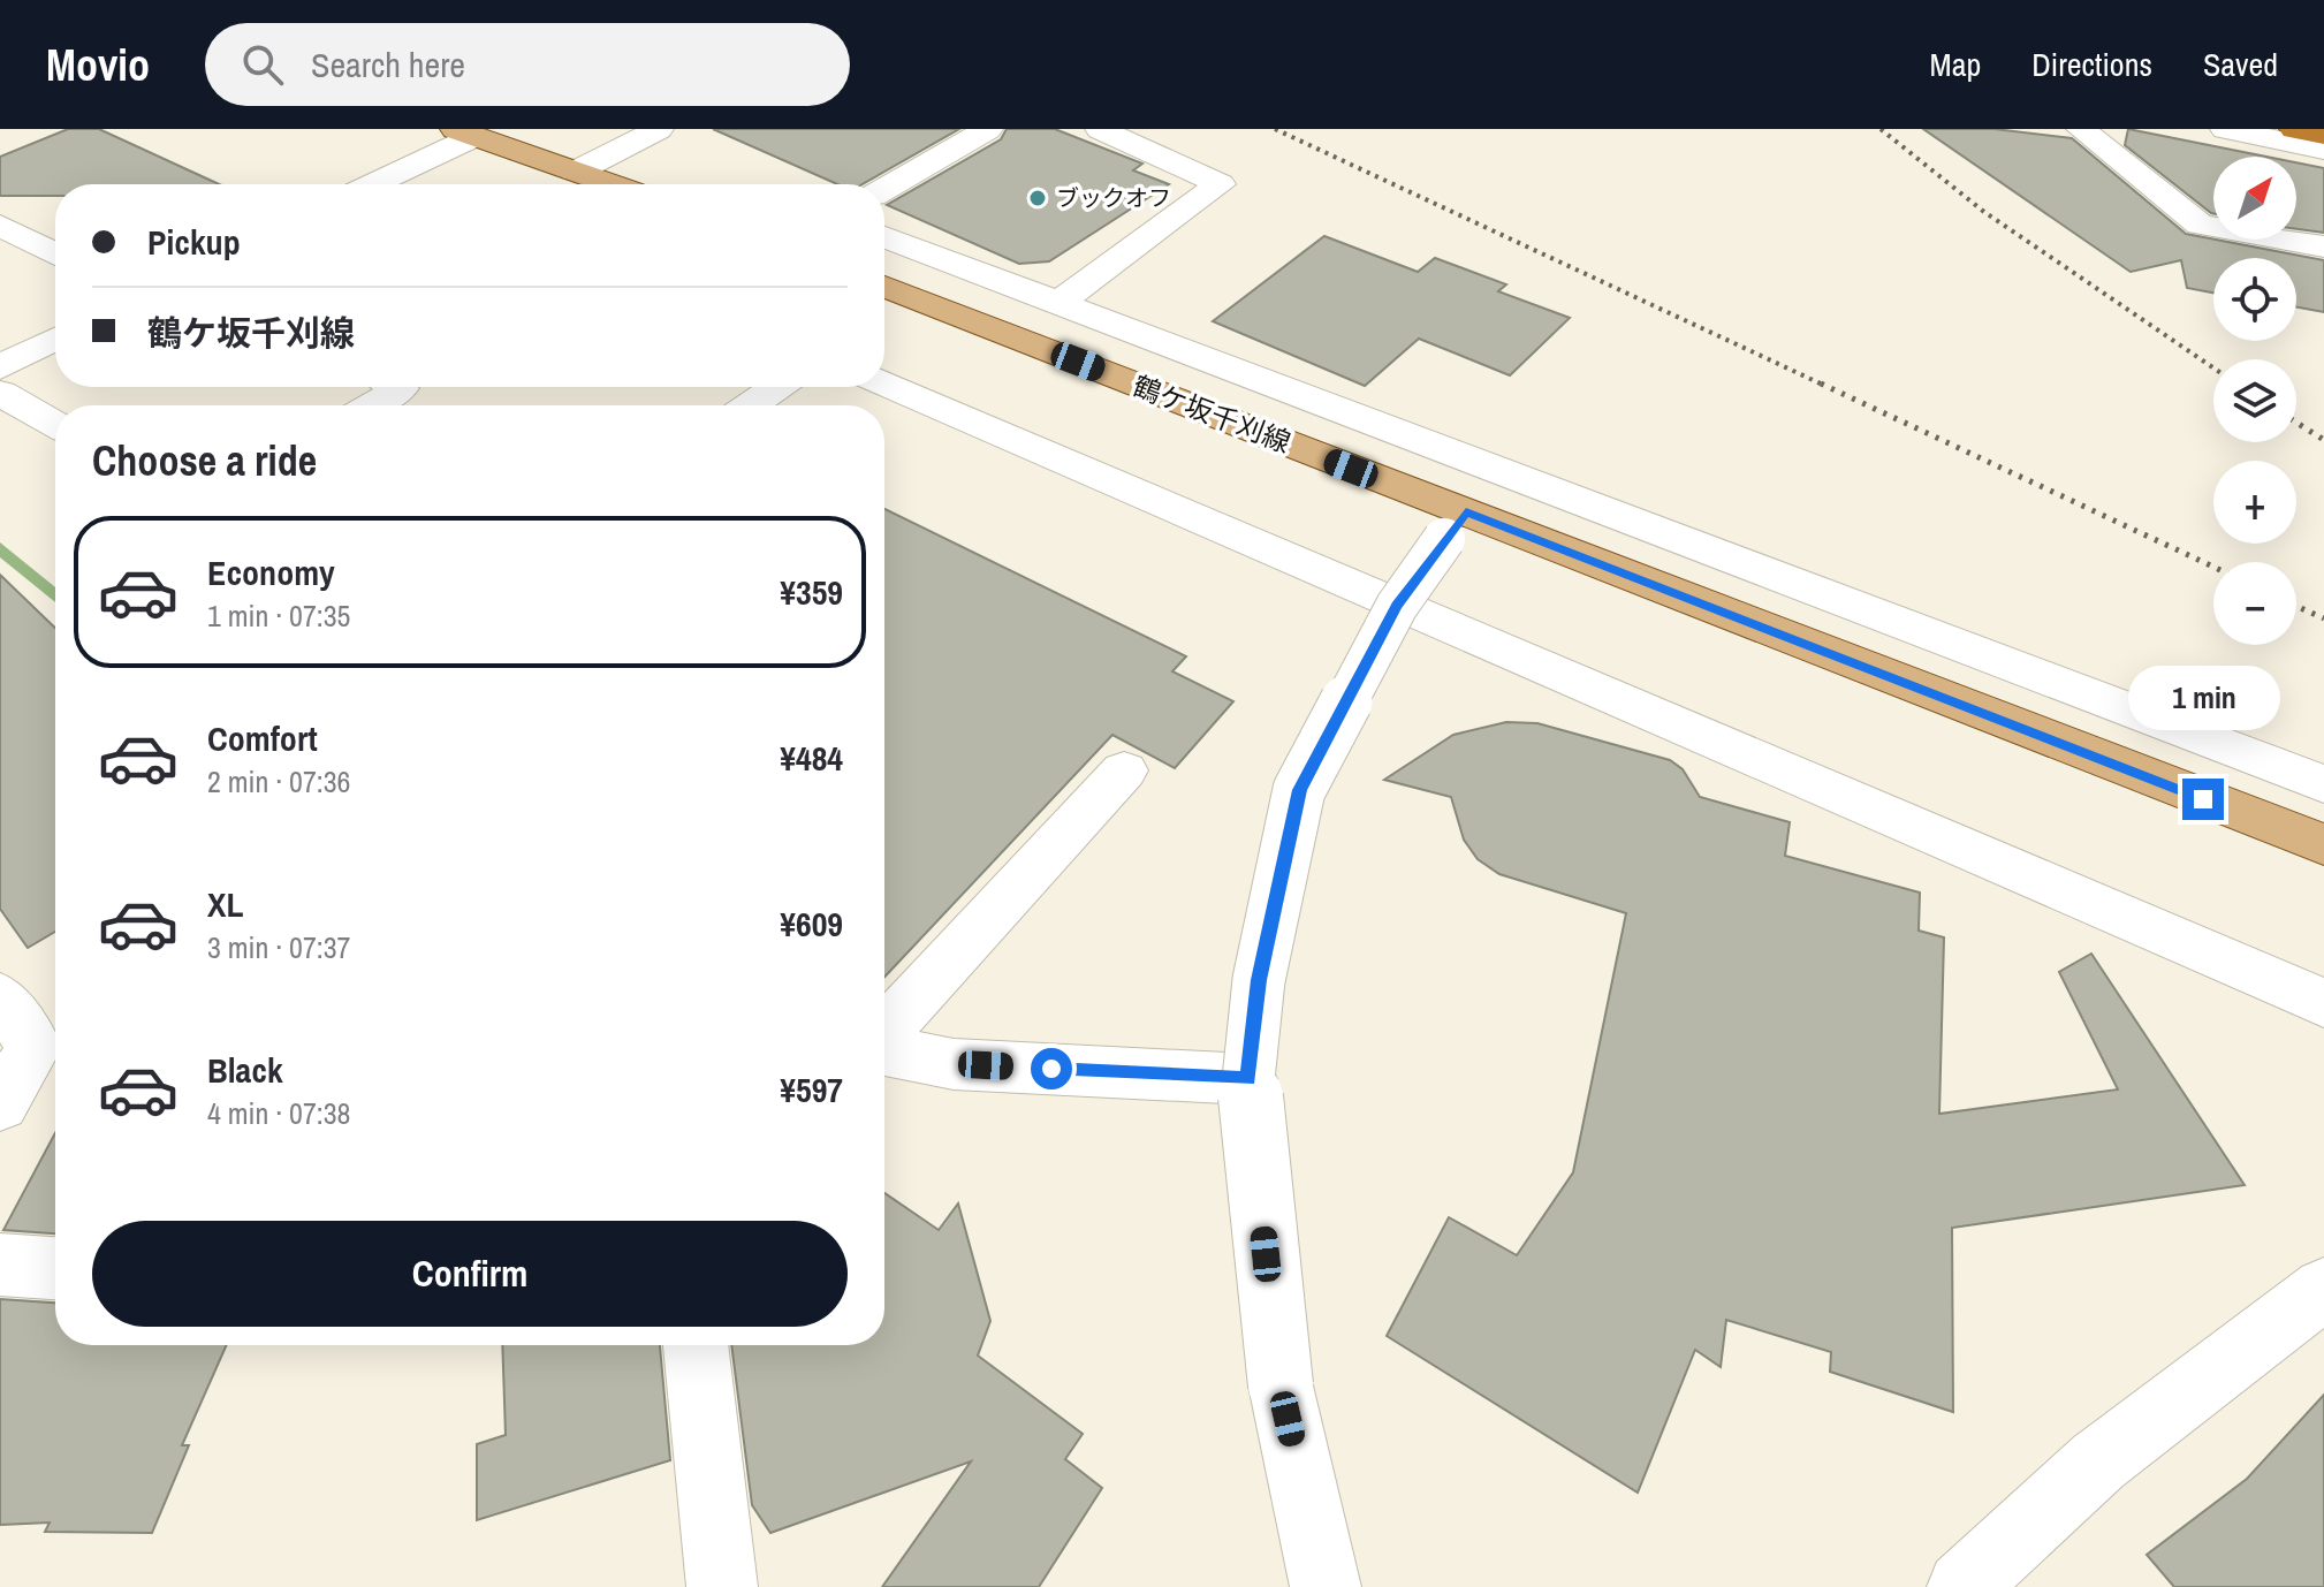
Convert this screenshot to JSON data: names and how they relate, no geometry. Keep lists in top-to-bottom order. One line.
{"streets":{"main road":["鶴ケ坂千刈線"]},"places":["ブックオフ"],"north":"top right","page":{"header":"Movio","search":"Search here","nav":["Map","Directions","Saved"],"map_buttons":["+","−"],"banner":["Pickup","鶴ケ坂千刈線"],"heading":"Choose a ride","list":[{"name":"Economy","note":"1 min · 07:35","value":"¥359"},{"name":"Comfort","note":"2 min · 07:36","value":"¥484"},{"name":"XL","note":"3 min · 07:37","value":"¥609"},{"name":"Black","note":"4 min · 07:38","value":"¥597"}],"bubble":"1 min","buttons":"Confirm"}}
